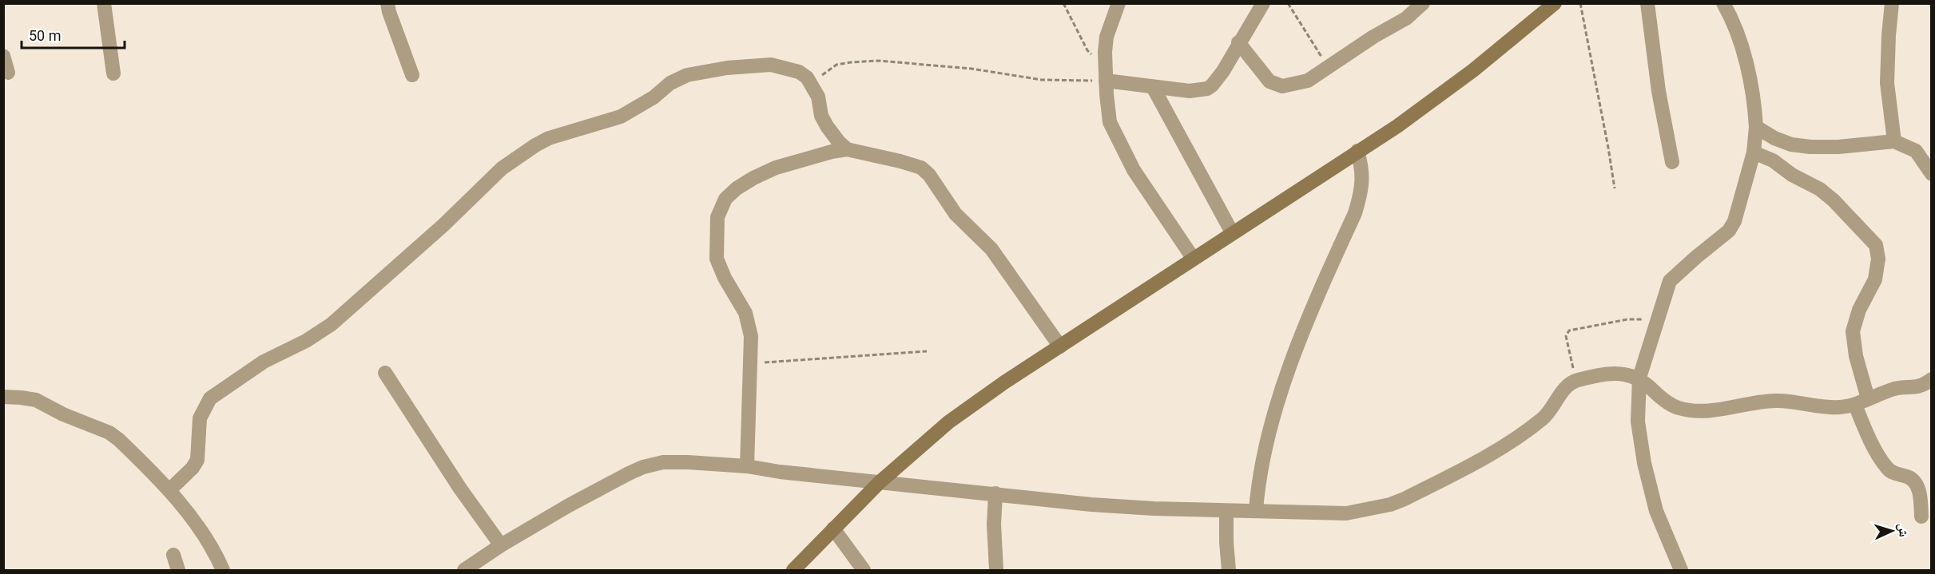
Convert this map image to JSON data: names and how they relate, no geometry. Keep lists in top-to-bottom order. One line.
{"scale_bar":"50 m","north":"right"}
